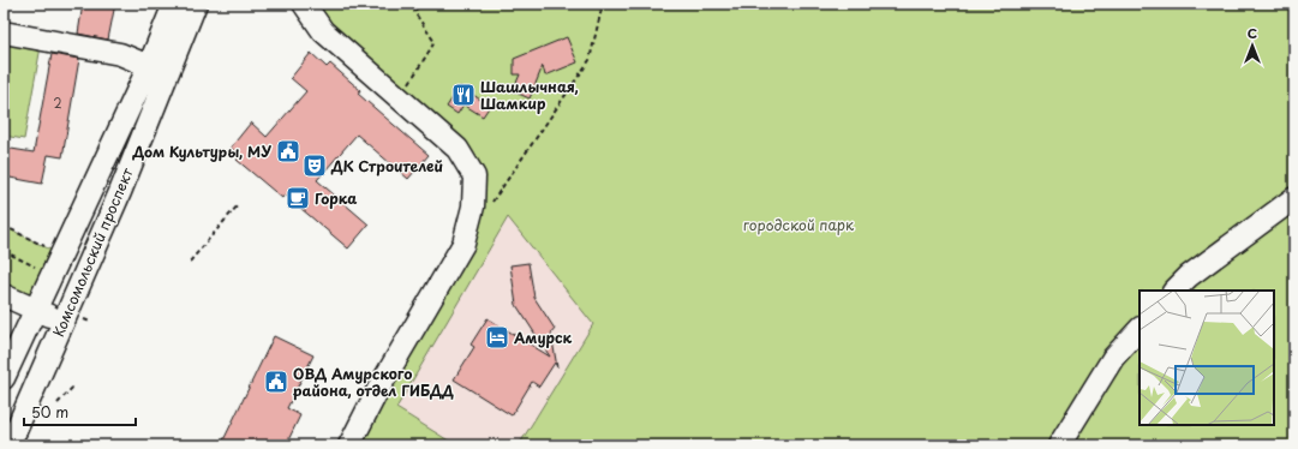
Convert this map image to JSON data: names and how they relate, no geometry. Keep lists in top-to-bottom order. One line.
{"streets":{"street":["Комсомольский проспект"]},"parks":["городской парк"],"places":{"restaurant":["Шашлычная, Шамкир"],"public building":["Дом Культуры, МУ","ОВД Амурского района, отдел ГИБДД"],"theatre":["ДК Строителей"],"cafe":["Горка"],"hotel":["Амурск"]},"house_numbers":["2"],"scale_bar":"50 m","north":"top"}
